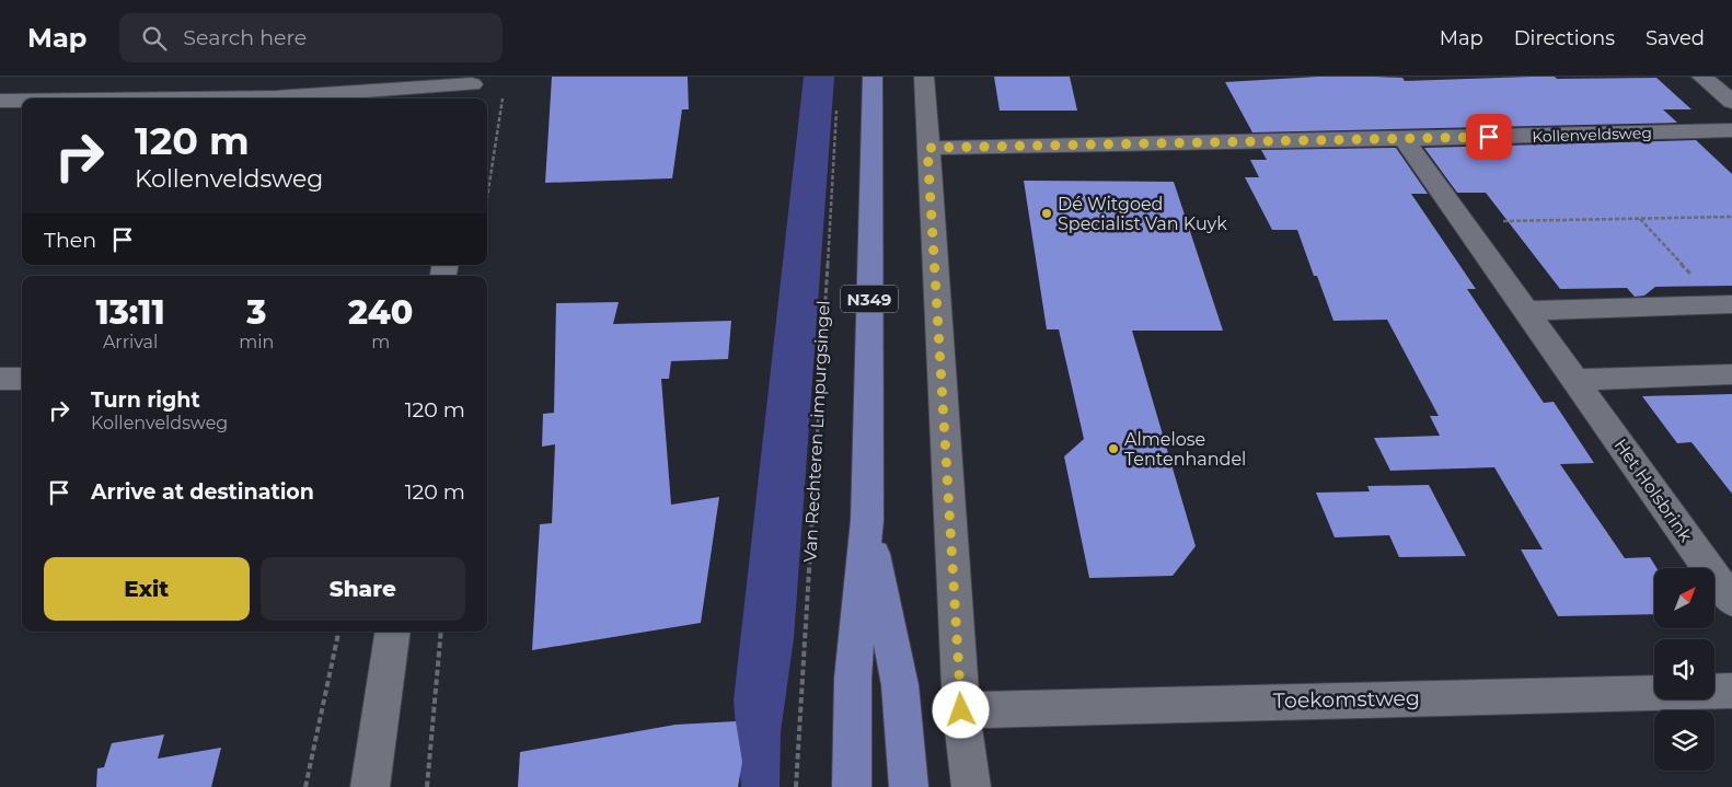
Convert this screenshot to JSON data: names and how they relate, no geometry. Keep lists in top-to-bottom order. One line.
{"streets":{"main road":["N349"],"street":["Kollenveldsweg","Het Holsbrink","Toekomstweg"],"path":["Van Rechteren Limpurgsingel"]},"crossings":[["Kollenveldsweg","Het Holsbrink"]],"places":["Dé Witgoed Specialist Van Kuyk","Almelose Tentenhandel"],"north":"top right","page":{"header":"Map","search":"Search here","nav":["Map","Directions","Saved"],"turn":["120 m","Kollenveldsweg"],"then":"Then","eta":["13:11","Arrival","3","min","240","m"],"list":[{"name":"Turn right","note":"Kollenveldsweg","value":"120 m"},{"name":"Arrive at destination","value":"120 m"}],"buttons":["Exit","Share"]}}
